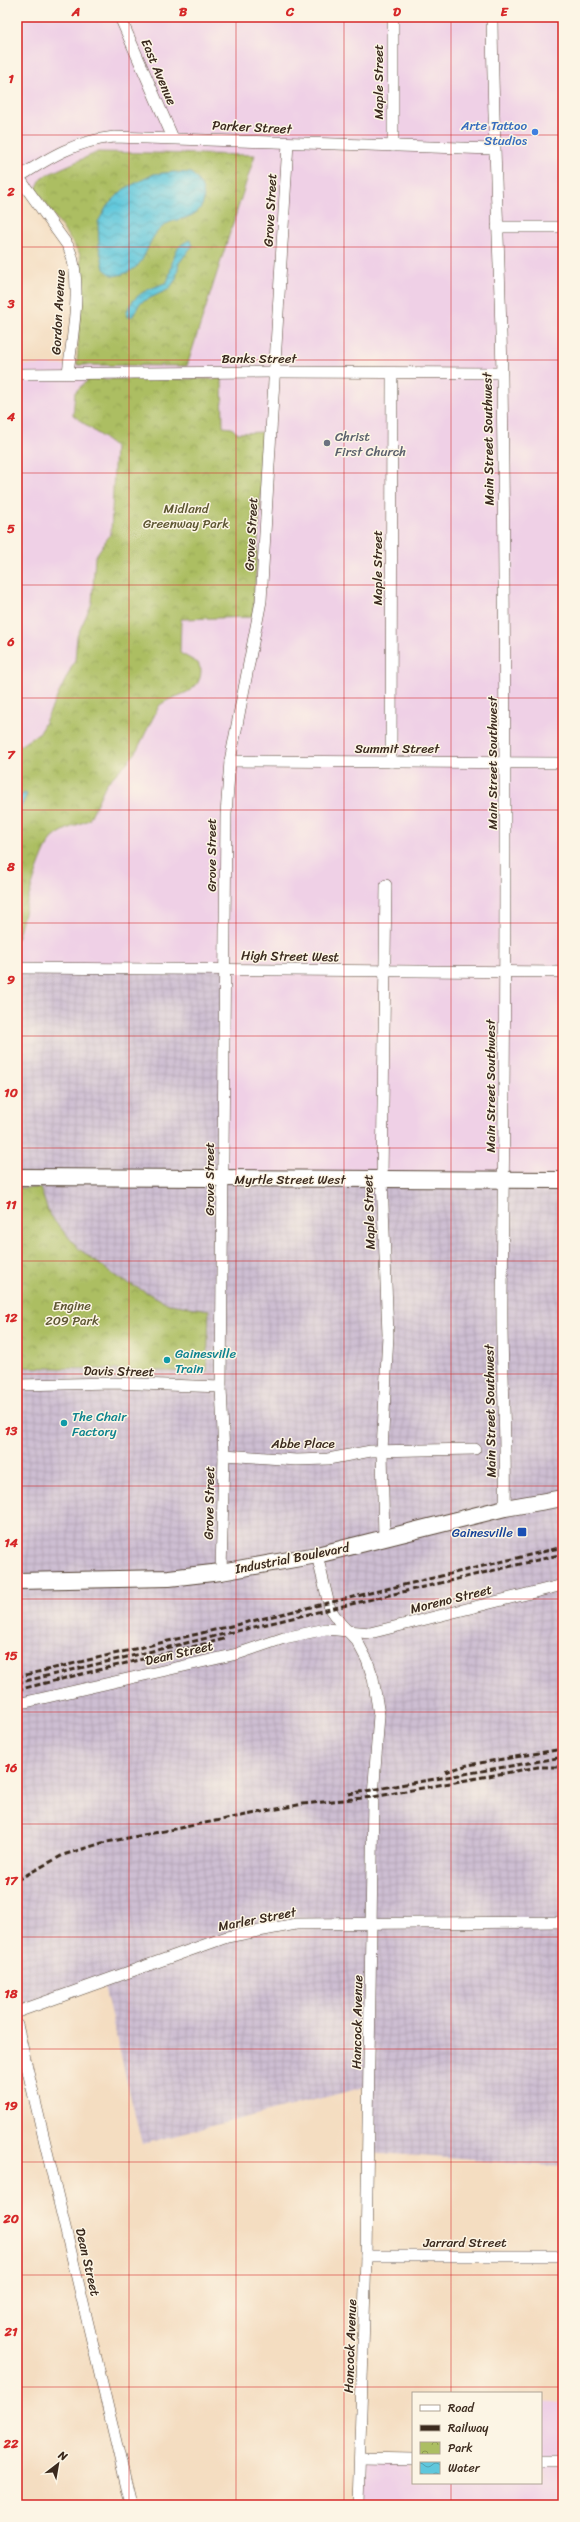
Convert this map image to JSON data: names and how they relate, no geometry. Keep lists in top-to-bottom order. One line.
{"streets":{"street":["East Avenue","Maple Street","Parker Street","Grove Street","Gordon Avenue","Banks Street","Main Street Southwest","Summit Street","High Street West","Myrtle Street West","Davis Street","Abbe Place","Industrial Boulevard","Moreno Street","Dean Street","Marler Street","Hancock Avenue","Jarrard Street"]},"crossings":[["East Avenue","Parker Street"],["Maple Street","Parker Street"],["Maple Street","Banks Street"],["Maple Street","Summit Street"],["Maple Street","High Street West"],["Maple Street","Myrtle Street West"],["Maple Street","Abbe Place"],["Maple Street","Industrial Boulevard"],["Parker Street","Grove Street"],["Parker Street","Gordon Avenue"],["Parker Street","Main Street Southwest"],["Grove Street","Banks Street"],["Grove Street","Summit Street"],["Grove Street","High Street West"],["Grove Street","Myrtle Street West"],["Grove Street","Davis Street"],["Grove Street","Abbe Place"],["Grove Street","Industrial Boulevard"],["Gordon Avenue","Banks Street"],["Banks Street","Main Street Southwest"],["Main Street Southwest","Summit Street"],["Main Street Southwest","High Street West"],["Main Street Southwest","Myrtle Street West"],["Main Street Southwest","Industrial Boulevard"],["Industrial Boulevard","Hancock Avenue"],["Moreno Street","Dean Street"],["Moreno Street","Hancock Avenue"],["Dean Street","Hancock Avenue"],["Marler Street","Hancock Avenue"],["Hancock Avenue","Jarrard Street"]],"parks":["Midland Greenway Park","Engine 209 Park"],"places":{"other":["Arte Tattoo Studios","Christ First Church","Gainesville Train","The Chair Factory"],"transit":["Gainesville"]},"legend":["Road","Railway","Park","Water"],"north":"top right","grid":{"columns":["A","B","C","D","E"],"rows":["1","2","3","4","5","6","7","8","9","10","11","12","13","14","15","16","17","18","19","20","21","22"]}}
